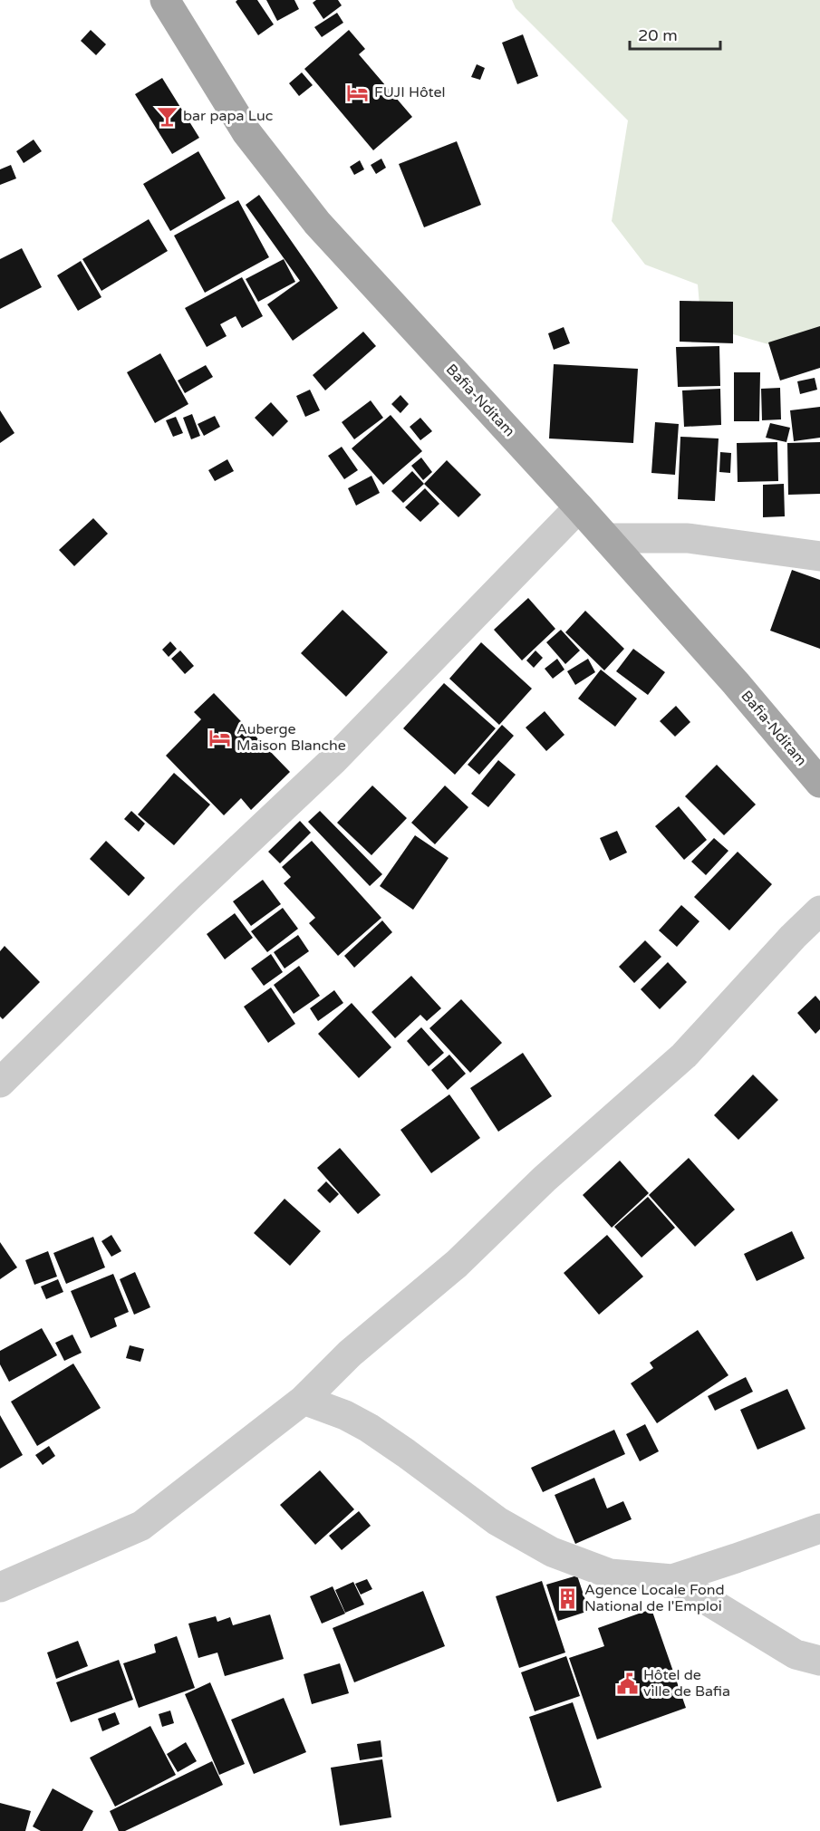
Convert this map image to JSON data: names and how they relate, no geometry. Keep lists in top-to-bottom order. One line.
{"streets":{"main road":["Bafia-Nditam"]},"places":{"hotel":["FUJI Hôtel","Auberge Maison Blanche"],"bar":["bar papa Luc"],"building":["Agence Locale Fond National de l'Emploi"],"public building":["Hôtel de ville de Bafia"]},"scale_bar":"20 m"}
